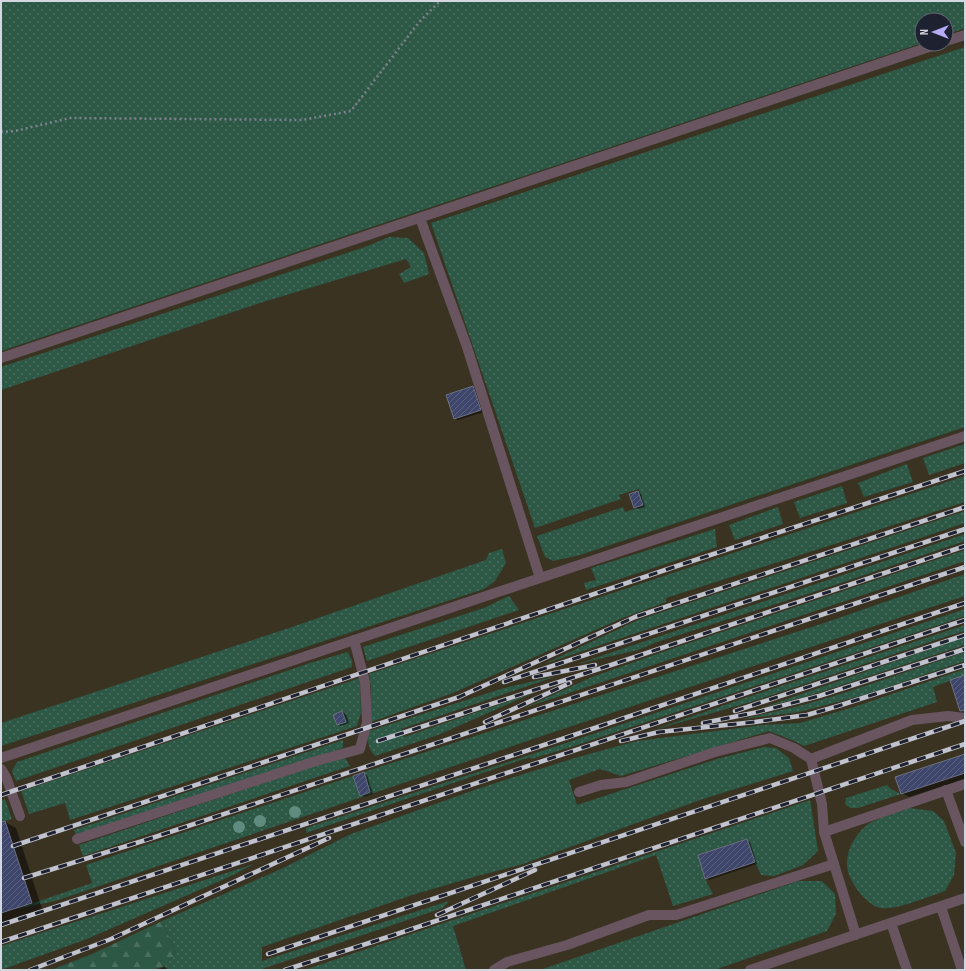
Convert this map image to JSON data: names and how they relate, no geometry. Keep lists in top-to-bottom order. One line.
{"north":"left"}
